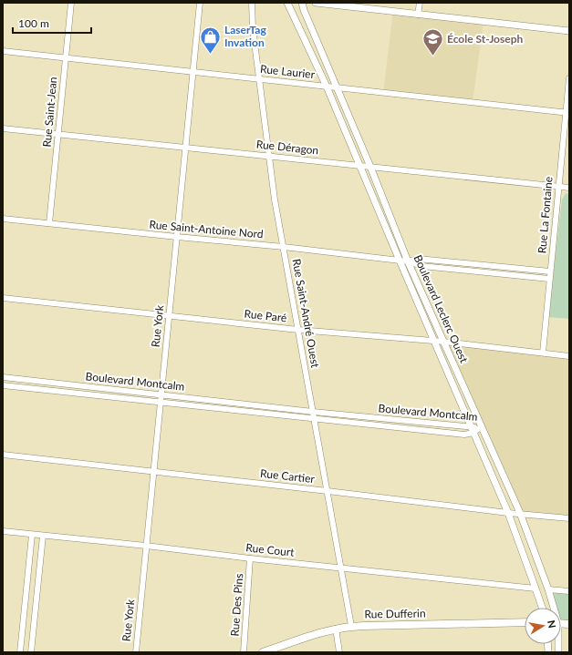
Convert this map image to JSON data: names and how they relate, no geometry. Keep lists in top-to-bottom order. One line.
{"streets":{"main road":["Rue Dufferin"],"street":["Rue Laurier","Rue Saint-Jean","Rue Déragon","Rue La Fontaine","Rue Saint-Antoine Nord","Boulevard Leclerc Ouest","Rue Saint-André Ouest","Rue Paré","Rue York","Boulevard Montcalm","Rue Cartier","Rue Court","Rue Des Pins"]},"crossings":[["Rue Laurier","Rue Saint-Jean"],["Rue Laurier","Rue La Fontaine"],["Rue Laurier","Boulevard Leclerc Ouest"],["Rue Laurier","Rue Saint-André Ouest"],["Rue Laurier","Rue York"],["Rue Saint-Jean","Rue Déragon"],["Rue Saint-Jean","Rue Saint-Antoine Nord"],["Rue Déragon","Rue La Fontaine"],["Rue Déragon","Boulevard Leclerc Ouest"],["Rue Déragon","Rue Saint-André Ouest"],["Rue Déragon","Rue York"],["Rue La Fontaine","Rue Saint-Antoine Nord"],["Rue La Fontaine","Rue Paré"],["Rue Saint-Antoine Nord","Boulevard Leclerc Ouest"],["Rue Saint-Antoine Nord","Rue Saint-André Ouest"],["Rue Saint-Antoine Nord","Rue York"],["Boulevard Leclerc Ouest","Rue Paré"],["Boulevard Leclerc Ouest","Boulevard Montcalm"],["Boulevard Leclerc Ouest","Rue Cartier"],["Boulevard Leclerc Ouest","Rue Court"],["Rue Saint-André Ouest","Rue Paré"],["Rue Saint-André Ouest","Boulevard Montcalm"],["Rue Saint-André Ouest","Rue Cartier"],["Rue Saint-André Ouest","Rue Court"],["Rue Saint-André Ouest","Rue Dufferin"],["Rue Paré","Rue York"],["Rue York","Boulevard Montcalm"],["Rue York","Rue Cartier"],["Rue York","Rue Court"],["Rue Court","Rue Des Pins"]],"places":{"shop":["LaserTag Invation"],"school or university":["École St-Joseph"]},"scale_bar":"100 m","north":"right"}
